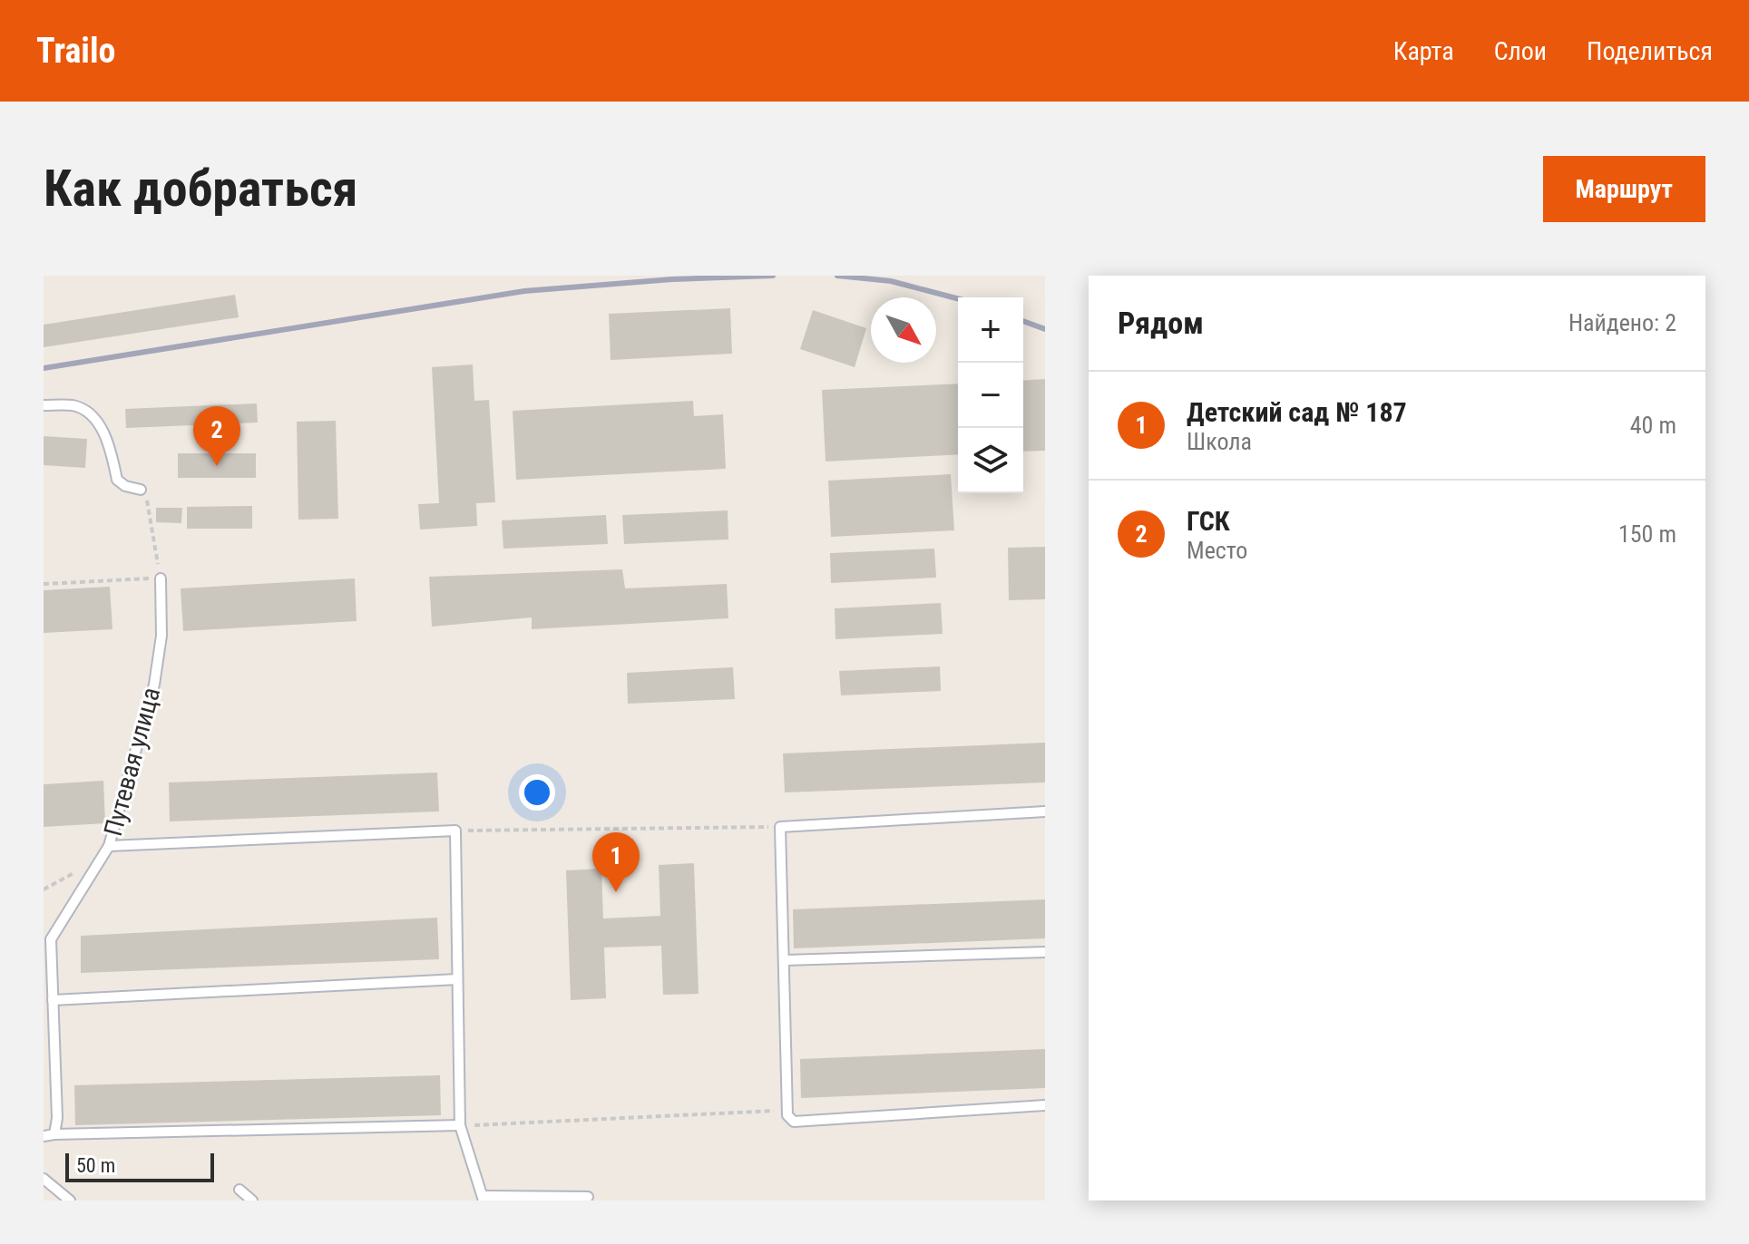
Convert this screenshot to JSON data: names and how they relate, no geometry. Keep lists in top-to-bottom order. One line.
{"streets":{"lane":["Путевая улица"]},"scale_bar":"50 m","north":"bottom right","page":{"header":"Trailo","nav":["Карта","Слои","Поделиться"],"buttons":"Маршрут","title":"Как добраться","heading":["Рядом","Найдено: 2"],"map_buttons":["+","−"],"list":[{"mark":"1","name":"Детский сад № 187","note":"Школа","value":"40 m"},{"mark":"2","name":"ГСК","note":"Место","value":"150 m"}],"pins":["2","1"],"scale":"50 m"}}
